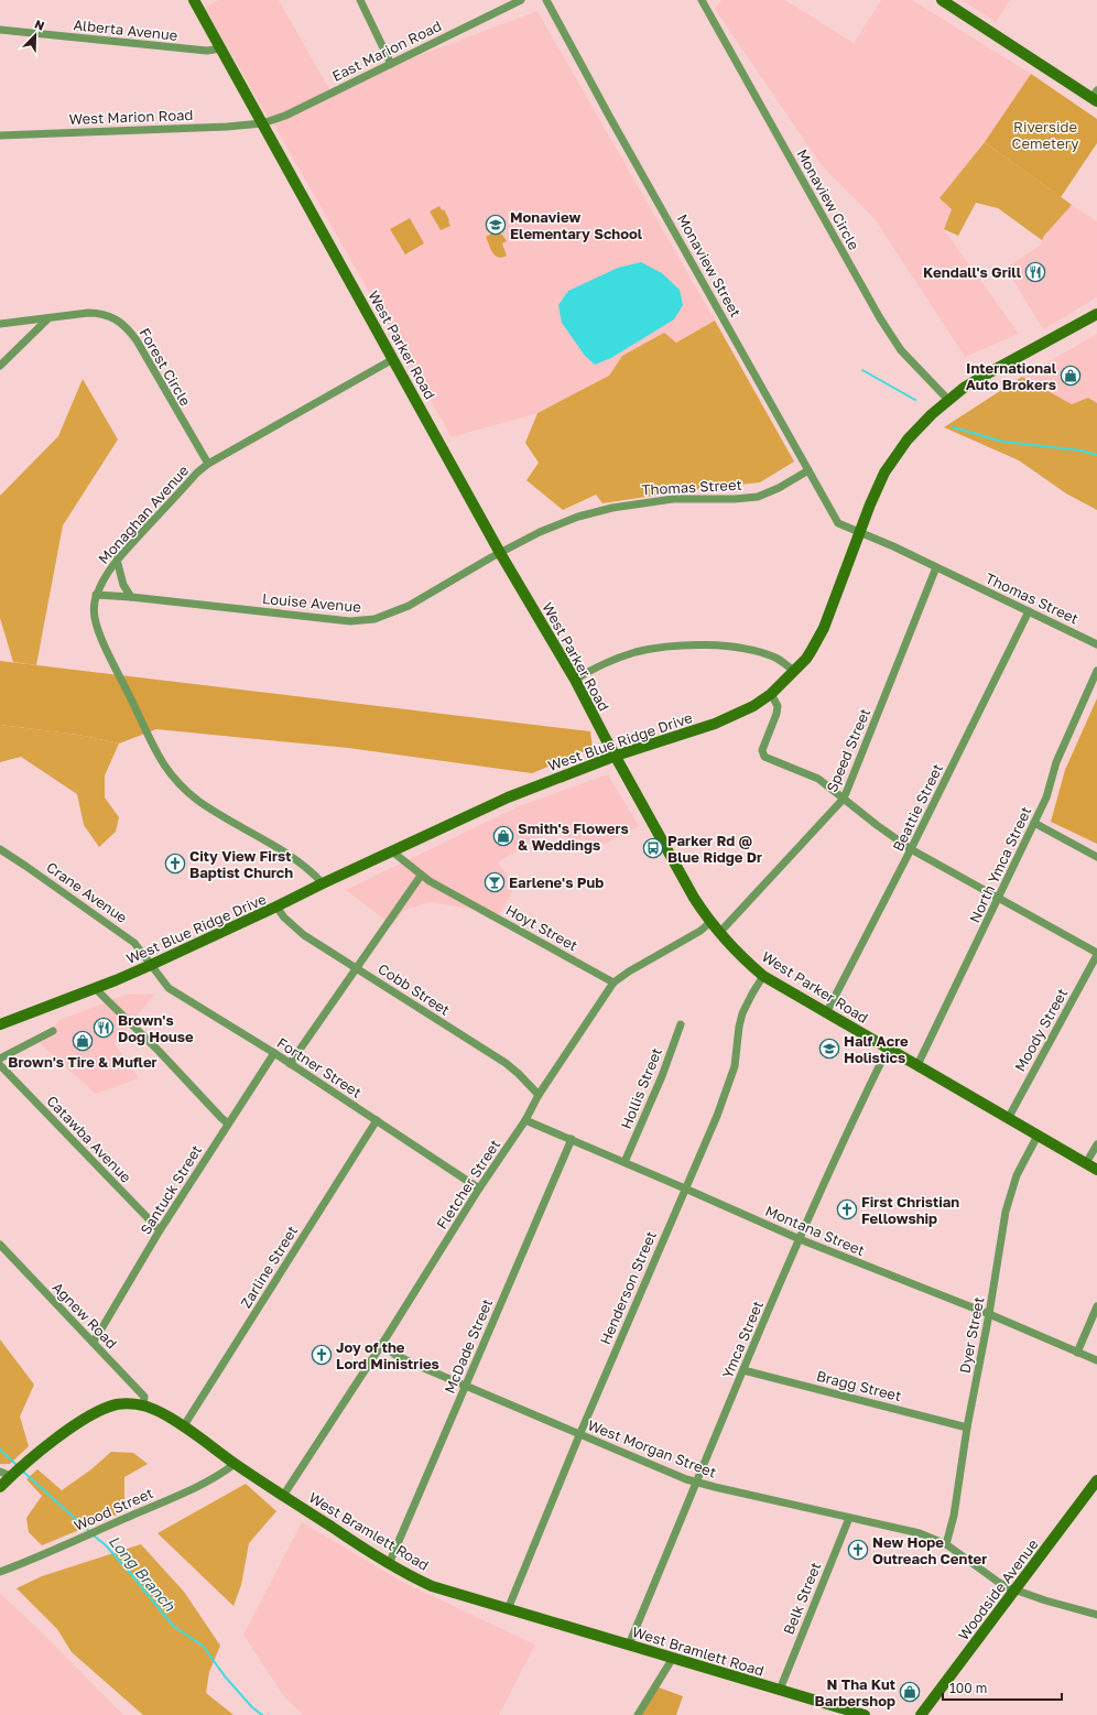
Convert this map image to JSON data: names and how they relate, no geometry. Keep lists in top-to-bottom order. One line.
{"streets":{"street":["Alberta Avenue","East Marion Road","West Marion Road","Monaview Circle","Monaview Street","West Parker Road","Forest Circle","Thomas Street","Monaghan Avenue","Louise Avenue","West Blue Ridge Drive","Speed Street","Beattie Street","North Ymca Street","Crane Avenue","Hoyt Street","Cobb Street","Moody Street","Fortner Street","Hollis Street","Catawba Avenue","Fletcher Street","Santuck Street","Montana Street","Zarline Street","Henderson Street","Agnew Road","Dyer Street","Ymca Street","McDade Street","Bragg Street","West Morgan Street","Wood Street","West Bramlett Road","Woodside Avenue","Belk Street"]},"crossings":[["Alberta Avenue","West Parker Road"],["East Marion Road","West Marion Road"],["East Marion Road","West Parker Road"],["West Marion Road","West Parker Road"],["Monaview Circle","West Blue Ridge Drive"],["Monaview Street","Thomas Street"],["Monaview Street","West Blue Ridge Drive"],["West Parker Road","Thomas Street"],["West Parker Road","Monaghan Avenue"],["West Parker Road","Louise Avenue"],["West Parker Road","West Blue Ridge Drive"],["West Parker Road","Speed Street"],["West Parker Road","Beattie Street"],["West Parker Road","North Ymca Street"],["West Parker Road","Moody Street"],["West Parker Road","Fletcher Street"],["West Parker Road","Henderson Street"],["West Parker Road","Dyer Street"],["West Parker Road","Ymca Street"],["Forest Circle","Monaghan Avenue"],["Thomas Street","Louise Avenue"],["Thomas Street","West Blue Ridge Drive"],["Thomas Street","Speed Street"],["Thomas Street","Beattie Street"],["Monaghan Avenue","Louise Avenue"],["West Blue Ridge Drive","Crane Avenue"],["West Blue Ridge Drive","Hoyt Street"],["West Blue Ridge Drive","Cobb Street"],["West Blue Ridge Drive","Fortner Street"],["Crane Avenue","Fortner Street"],["Hoyt Street","Fletcher Street"],["Cobb Street","Fletcher Street"],["Fortner Street","Fletcher Street"],["Fortner Street","Santuck Street"],["Fortner Street","Zarline Street"],["Hollis Street","Montana Street"],["Catawba Avenue","Santuck Street"],["Fletcher Street","Montana Street"],["Fletcher Street","West Morgan Street"],["Fletcher Street","West Bramlett Road"],["Santuck Street","Agnew Road"],["Montana Street","Henderson Street"],["Montana Street","Dyer Street"],["Montana Street","Ymca Street"],["Montana Street","McDade Street"],["Zarline Street","West Bramlett Road"],["Henderson Street","West Morgan Street"],["Henderson Street","West Bramlett Road"],["Agnew Road","West Bramlett Road"],["Dyer Street","Bragg Street"],["Dyer Street","West Morgan Street"],["Ymca Street","Bragg Street"],["Ymca Street","West Morgan Street"],["Ymca Street","West Bramlett Road"],["McDade Street","West Morgan Street"],["McDade Street","West Bramlett Road"],["West Morgan Street","Woodside Avenue"],["West Morgan Street","Belk Street"],["Wood Street","West Bramlett Road"],["West Bramlett Road","Belk Street"]],"water":["Long Branch"],"parks":["Riverside Cemetery"],"places":{"school or university":["Monaview Elementary School","Half Acre Holistics"],"restaurant":["Kendall's Grill","Brown's Dog House"],"shop":["International Auto Brokers","Smith's Flowers & Weddings","Brown's Tire & Mufler","N Tha Kut Barbershop"],"bus stop":["Parker Rd @ Blue Ridge Dr"],"church":["City View First Baptist Church","First Christian Fellowship","Joy of the Lord Ministries","New Hope Outreach Center"],"bar":["Earlene's Pub"]},"scale_bar":"100 m","north":"top right"}
